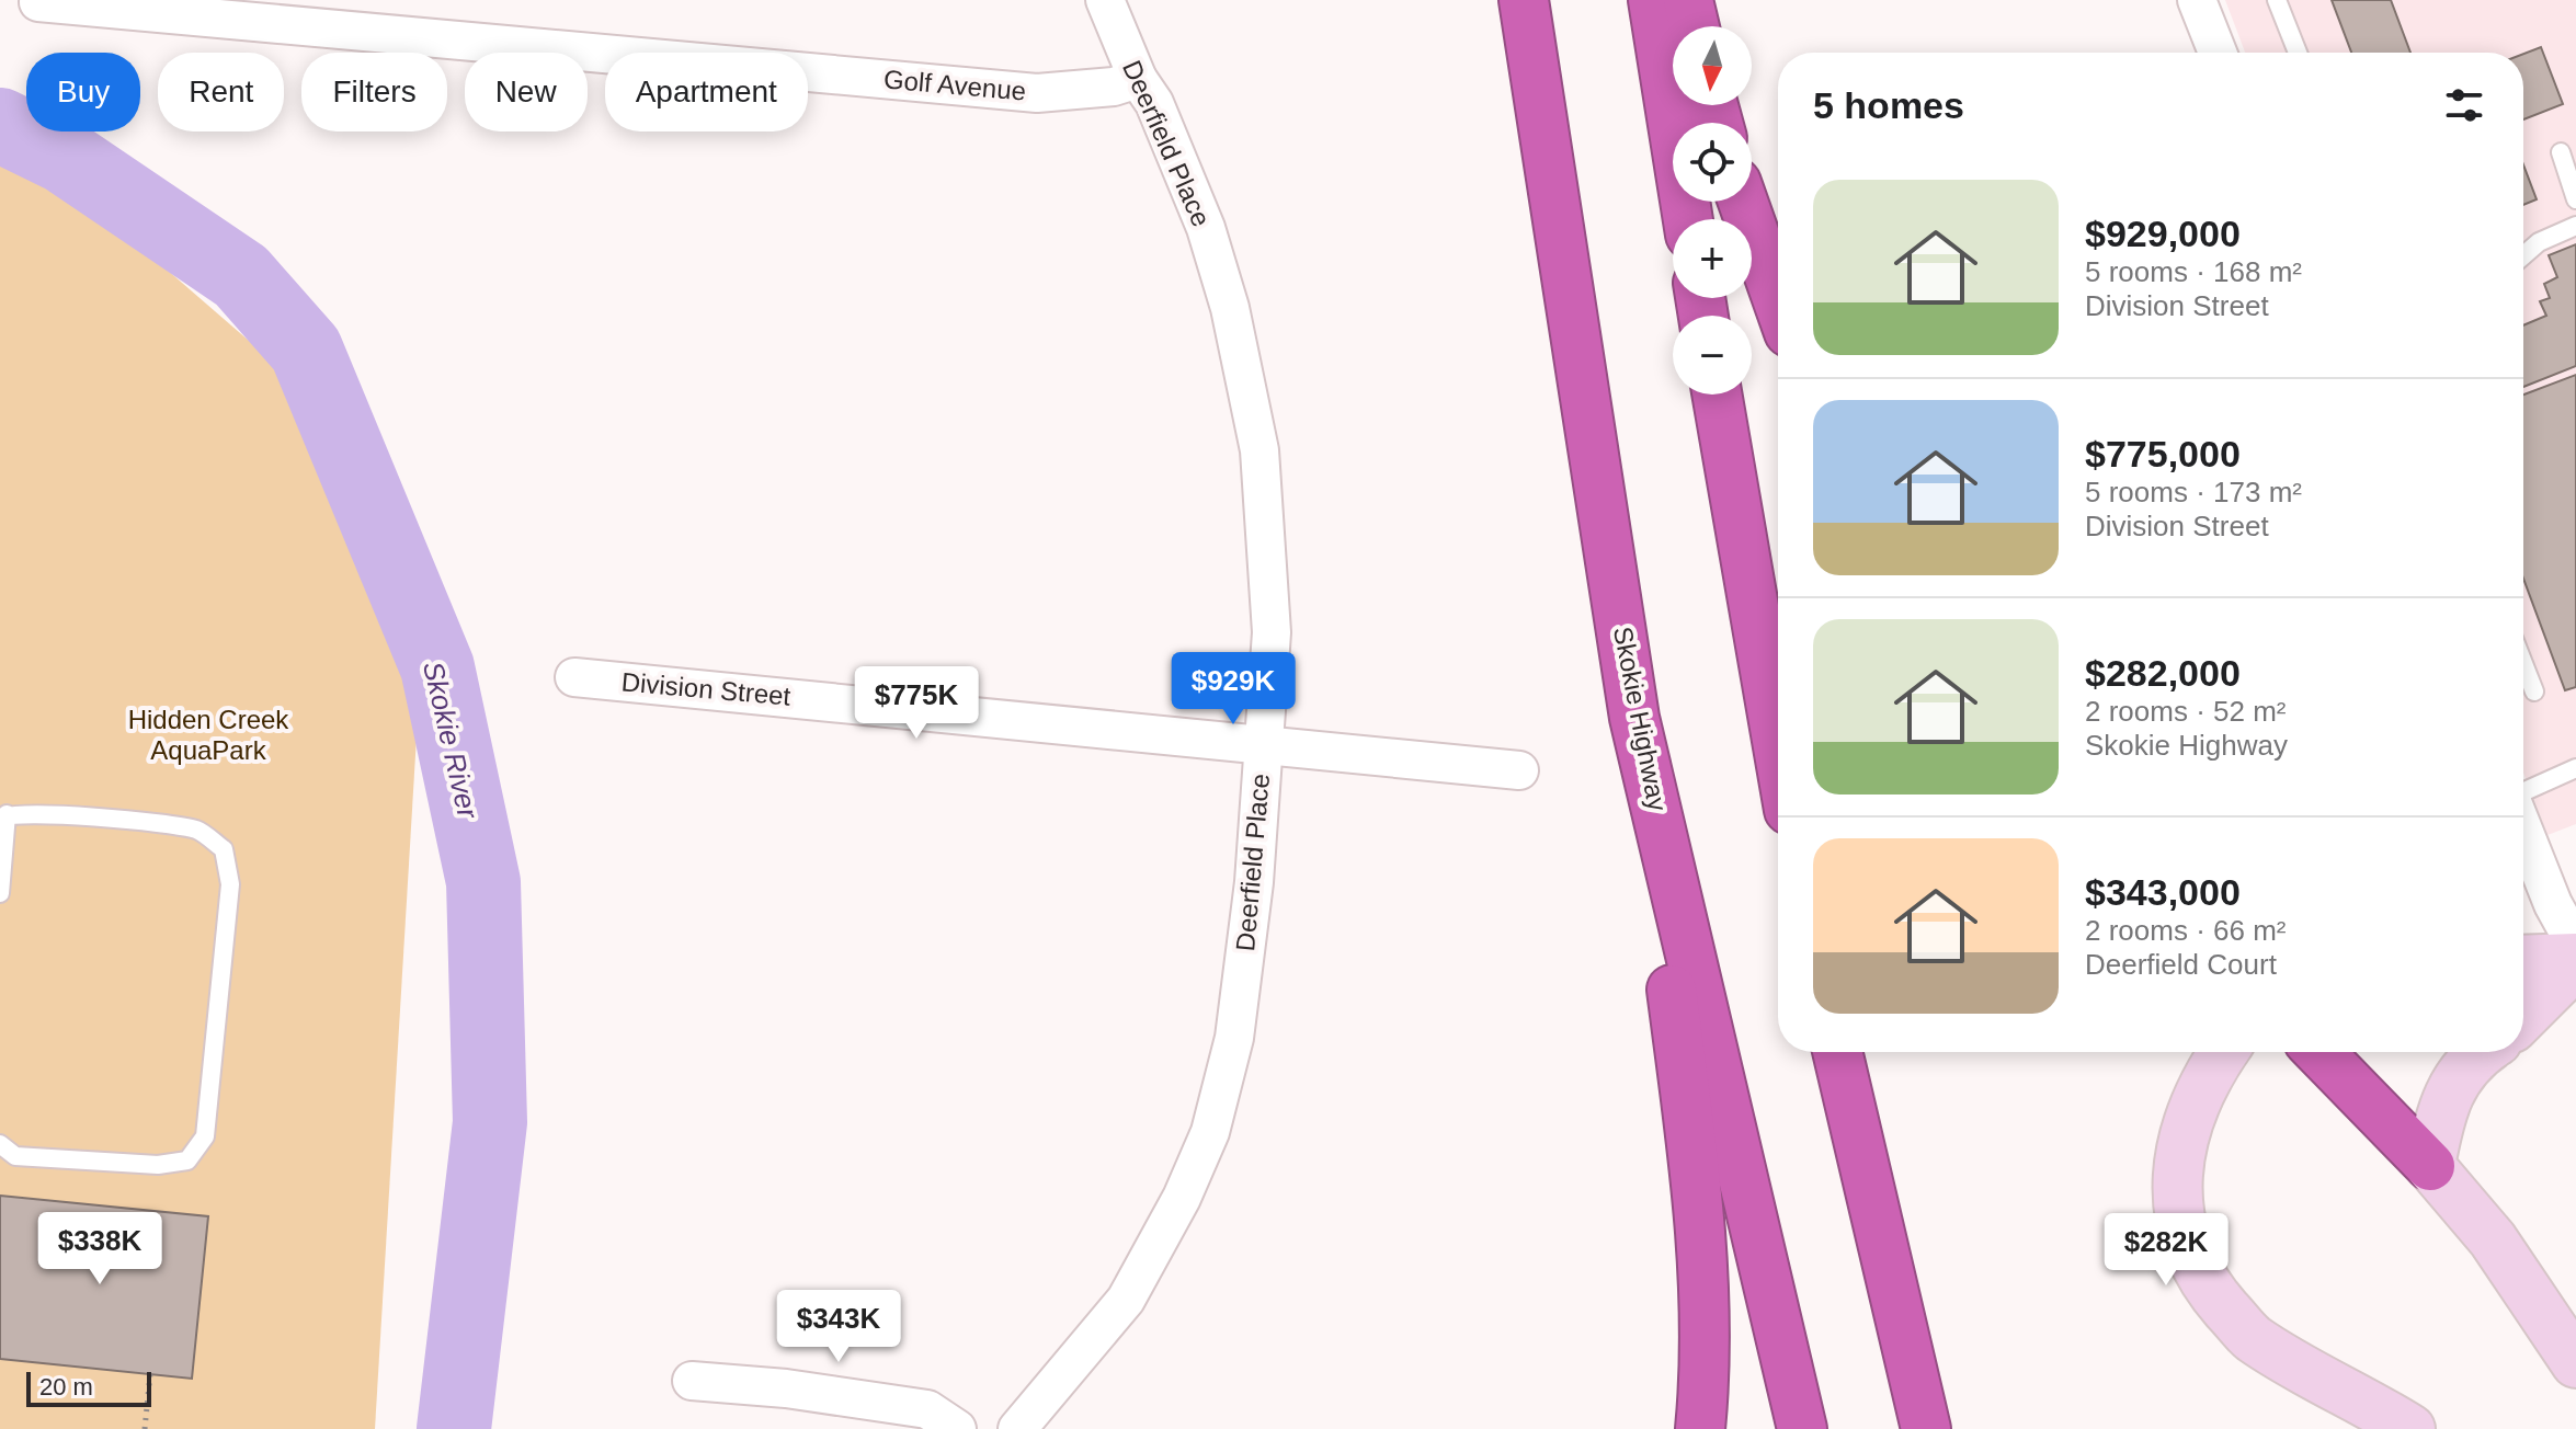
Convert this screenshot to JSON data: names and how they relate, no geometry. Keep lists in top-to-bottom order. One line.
{"streets":{"highway":["Skokie Highway"],"street":["Golf Avenue","Deerfield Place","Division Street"]},"crossings":[["Golf Avenue","Deerfield Place"],["Deerfield Place","Division Street"]],"water":["Skokie River"],"parks":["Hidden Creek AquaPark"],"scale_bar":"20 m","north":"bottom","page":{"map_buttons":["+","−"],"chip":["Buy","Rent","Filters","New","Apartment"],"heading":"5 homes","list":[{"name":"$929,000","note":"5 rooms · 168 m² · Division Street"},{"name":"$775,000","note":"5 rooms · 173 m² · Division Street"},{"name":"$282,000","note":"2 rooms · 52 m² · Skokie Highway"},{"name":"$343,000","note":"2 rooms · 66 m² · Deerfield Court"}],"price":["$929K","$775K","$338K","$282K","$343K"],"scale":"20 m"}}
